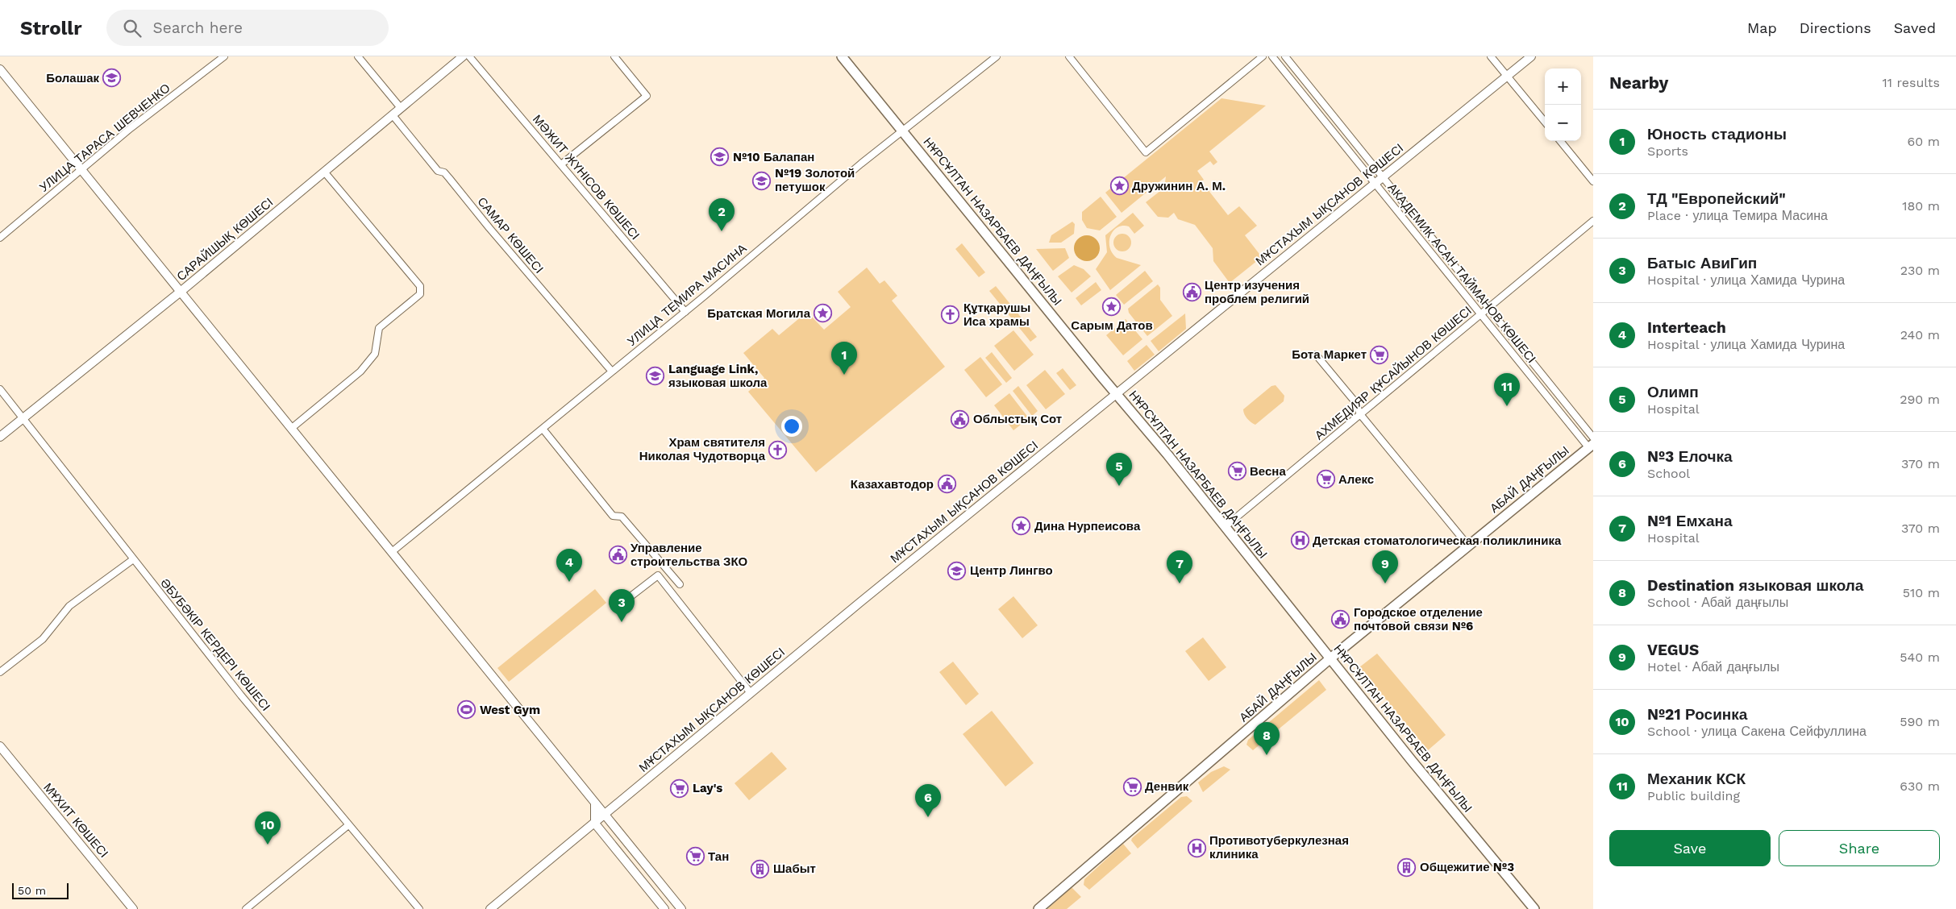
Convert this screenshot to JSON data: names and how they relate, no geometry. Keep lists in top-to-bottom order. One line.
{"streets":{"main road":["НҰРСҰЛТАН НАЗАРБАЕВ ДАҢҒЫЛЫ","АБАЙ ДАҢҒЫЛЫ"],"street":["УЛИЦА ТАРАСА ШЕВЧЕНКО","МӘЖИТ ЖҮНІСОВ КӨШЕСІ","МҰСТАХЫМ ЫҚСАНОВ КӨШЕСІ","САМАР КӨШЕСІ","САРАЙШЫҚ КӨШЕСІ","АКАДЕМИК АСАН ТАЙМАНОВ КӨШЕСІ","УЛИЦА ТЕМИРА МАСИНА","АХМЕДИЯР ҚҰСАЙЫНОВ КӨШЕСІ","ӘБУБӘКІР КЕРДЕРІ КӨШЕСІ","МҰХИТ КӨШЕСІ"]},"crossings":[["МӘЖИТ ЖҮНІСОВ КӨШЕСІ","УЛИЦА ТЕМИРА МАСИНА"],["МҰСТАХЫМ ЫҚСАНОВ КӨШЕСІ","НҰРСҰЛТАН НАЗАРБАЕВ ДАҢҒЫЛЫ"],["МҰСТАХЫМ ЫҚСАНОВ КӨШЕСІ","АКАДЕМИК АСАН ТАЙМАНОВ КӨШЕСІ"],["НҰРСҰЛТАН НАЗАРБАЕВ ДАҢҒЫЛЫ","УЛИЦА ТЕМИРА МАСИНА"],["НҰРСҰЛТАН НАЗАРБАЕВ ДАҢҒЫЛЫ","АХМЕДИЯР ҚҰСАЙЫНОВ КӨШЕСІ"],["НҰРСҰЛТАН НАЗАРБАЕВ ДАҢҒЫЛЫ","АБАЙ ДАҢҒЫЛЫ"],["САМАР КӨШЕСІ","САРАЙШЫҚ КӨШЕСІ"],["САМАР КӨШЕСІ","УЛИЦА ТЕМИРА МАСИНА"],["САРАЙШЫҚ КӨШЕСІ","ӘБУБӘКІР КЕРДЕРІ КӨШЕСІ"],["АКАДЕМИК АСАН ТАЙМАНОВ КӨШЕСІ","АХМЕДИЯР ҚҰСАЙЫНОВ КӨШЕСІ"],["АКАДЕМИК АСАН ТАЙМАНОВ КӨШЕСІ","АБАЙ ДАҢҒЫЛЫ"]],"places":{"school or university":["Болашак","№10 Балапан","№19 Золотой петушок","Language Link, языковая школа","Центр Лингво"],"place":["Дружинин А. М.","Сарым Датов","Братская Могила","Дина Нурпеисова"],"public building":["Центр изучения проблем религий","Облыстық Сот","Казахавтодор","Управление строительства ЗКО","Городское отделение почтовой связи №6"],"church":["Құтқарушы Иса храмы","Храм святителя Николая Чудотворца"],"supermarket":["Бота Маркет","Весна","Алекс","Денвик","Lay's","Тан"],"hospital":["Детская стоматологическая поликлиника","Противотуберкулезная клиника"],"sports":["West Gym"],"building":["Общежитие №3","Шабыт"]},"scale_bar":"50 m","page":{"header":"Strollr","search":"Search here","nav":["Map","Directions","Saved"],"heading":["Nearby","11 results"],"map_buttons":["+","−"],"list":[{"mark":"1","name":"Юность стадионы","note":"Sports","value":"60 m"},{"mark":"2","name":"ТД \"Европейский\"","note":"Place · улица Темира Масина","value":"180 m"},{"mark":"3","name":"Батыс АвиГип","note":"Hospital · улица Хамида Чурина","value":"230 m"},{"mark":"4","name":"Interteach","note":"Hospital · улица Хамида Чурина","value":"240 m"},{"mark":"5","name":"Олимп","note":"Hospital","value":"290 m"},{"mark":"6","name":"№3 Елочка","note":"School","value":"370 m"},{"mark":"7","name":"№1 Емхана","note":"Hospital","value":"370 m"},{"mark":"8","name":"Destination языковая школа","note":"School · Абай даңғылы","value":"510 m"},{"mark":"9","name":"VEGUS","note":"Hotel · Абай даңғылы","value":"540 m"},{"mark":"10","name":"№21 Росинка","note":"School · улица Сакена Сейфуллина","value":"590 m"},{"mark":"11","name":"Механик КСК","note":"Public building","value":"630 m"}],"pins":["2","1","11","5","4","7","9","3","8","6","10"],"buttons":["Save","Share"],"scale":"50 m"}}
